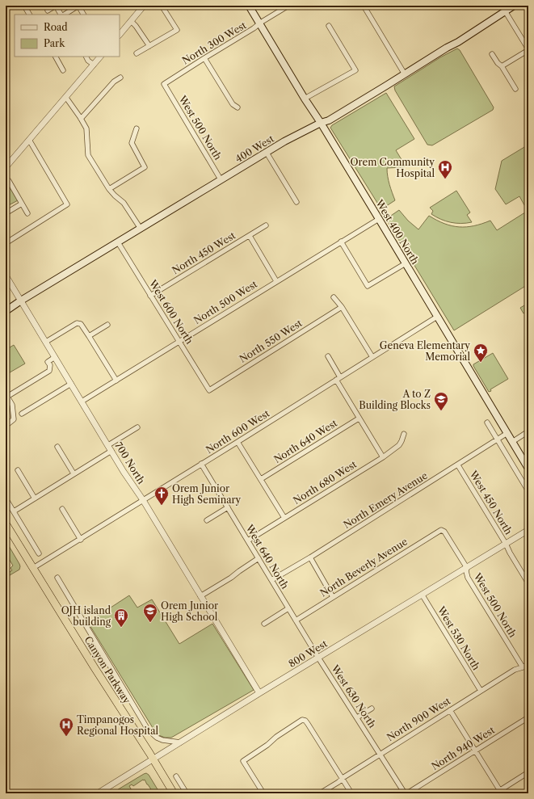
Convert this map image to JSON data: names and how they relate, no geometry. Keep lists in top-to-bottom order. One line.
{"streets":{"highway":["Canyon Parkway"],"main road":["400 West","West 400 North"],"street":["North 300 West","West 500 North","North 450 West","North 500 West","West 600 North","North 550 West","North 600 West","North 640 West","700 North","North 680 West","North Emery Avenue","West 450 North","West 640 North","North Beverly Avenue","West 530 North","800 West","West 630 North","North 900 West","North 940 West"]},"crossings":[["North 300 West","West 500 North"],["North 300 West","West 400 North"],["West 500 North","400 West"],["West 500 North","North Beverly Avenue"],["West 500 North","800 West"],["West 500 North","North 900 West"],["400 West","West 400 North"],["400 West","West 600 North"],["400 West","700 North"],["West 400 North","North 500 West"],["West 400 North","North 600 West"],["West 400 North","North Emery Avenue"],["North 450 West","West 600 North"],["North 500 West","West 600 North"],["North 500 West","700 North"],["West 600 North","North 550 West"],["North 600 West","700 North"],["North 600 West","West 640 North"],["North 600 West","Canyon Parkway"],["700 North","800 West"],["North 680 West","West 640 North"],["North Emery Avenue","West 450 North"],["North Emery Avenue","West 640 North"],["West 450 North","800 West"],["West 640 North","North Beverly Avenue"],["West 640 North","800 West"],["West 640 North","West 630 North"],["West 530 North","800 West"],["West 530 North","North 900 West"],["800 West","Canyon Parkway"],["800 West","West 630 North"],["West 630 North","North 900 West"],["West 630 North","North 940 West"]],"places":{"hospital":["Orem Community Hospital","Timpanogos Regional Hospital"],"place":["Geneva Elementary Memorial"],"school or university":["A to Z Building Blocks","Orem Junior High School"],"church":["Orem Junior High Seminary"],"building":["OJH island building"]},"legend":["Road","Park"]}
